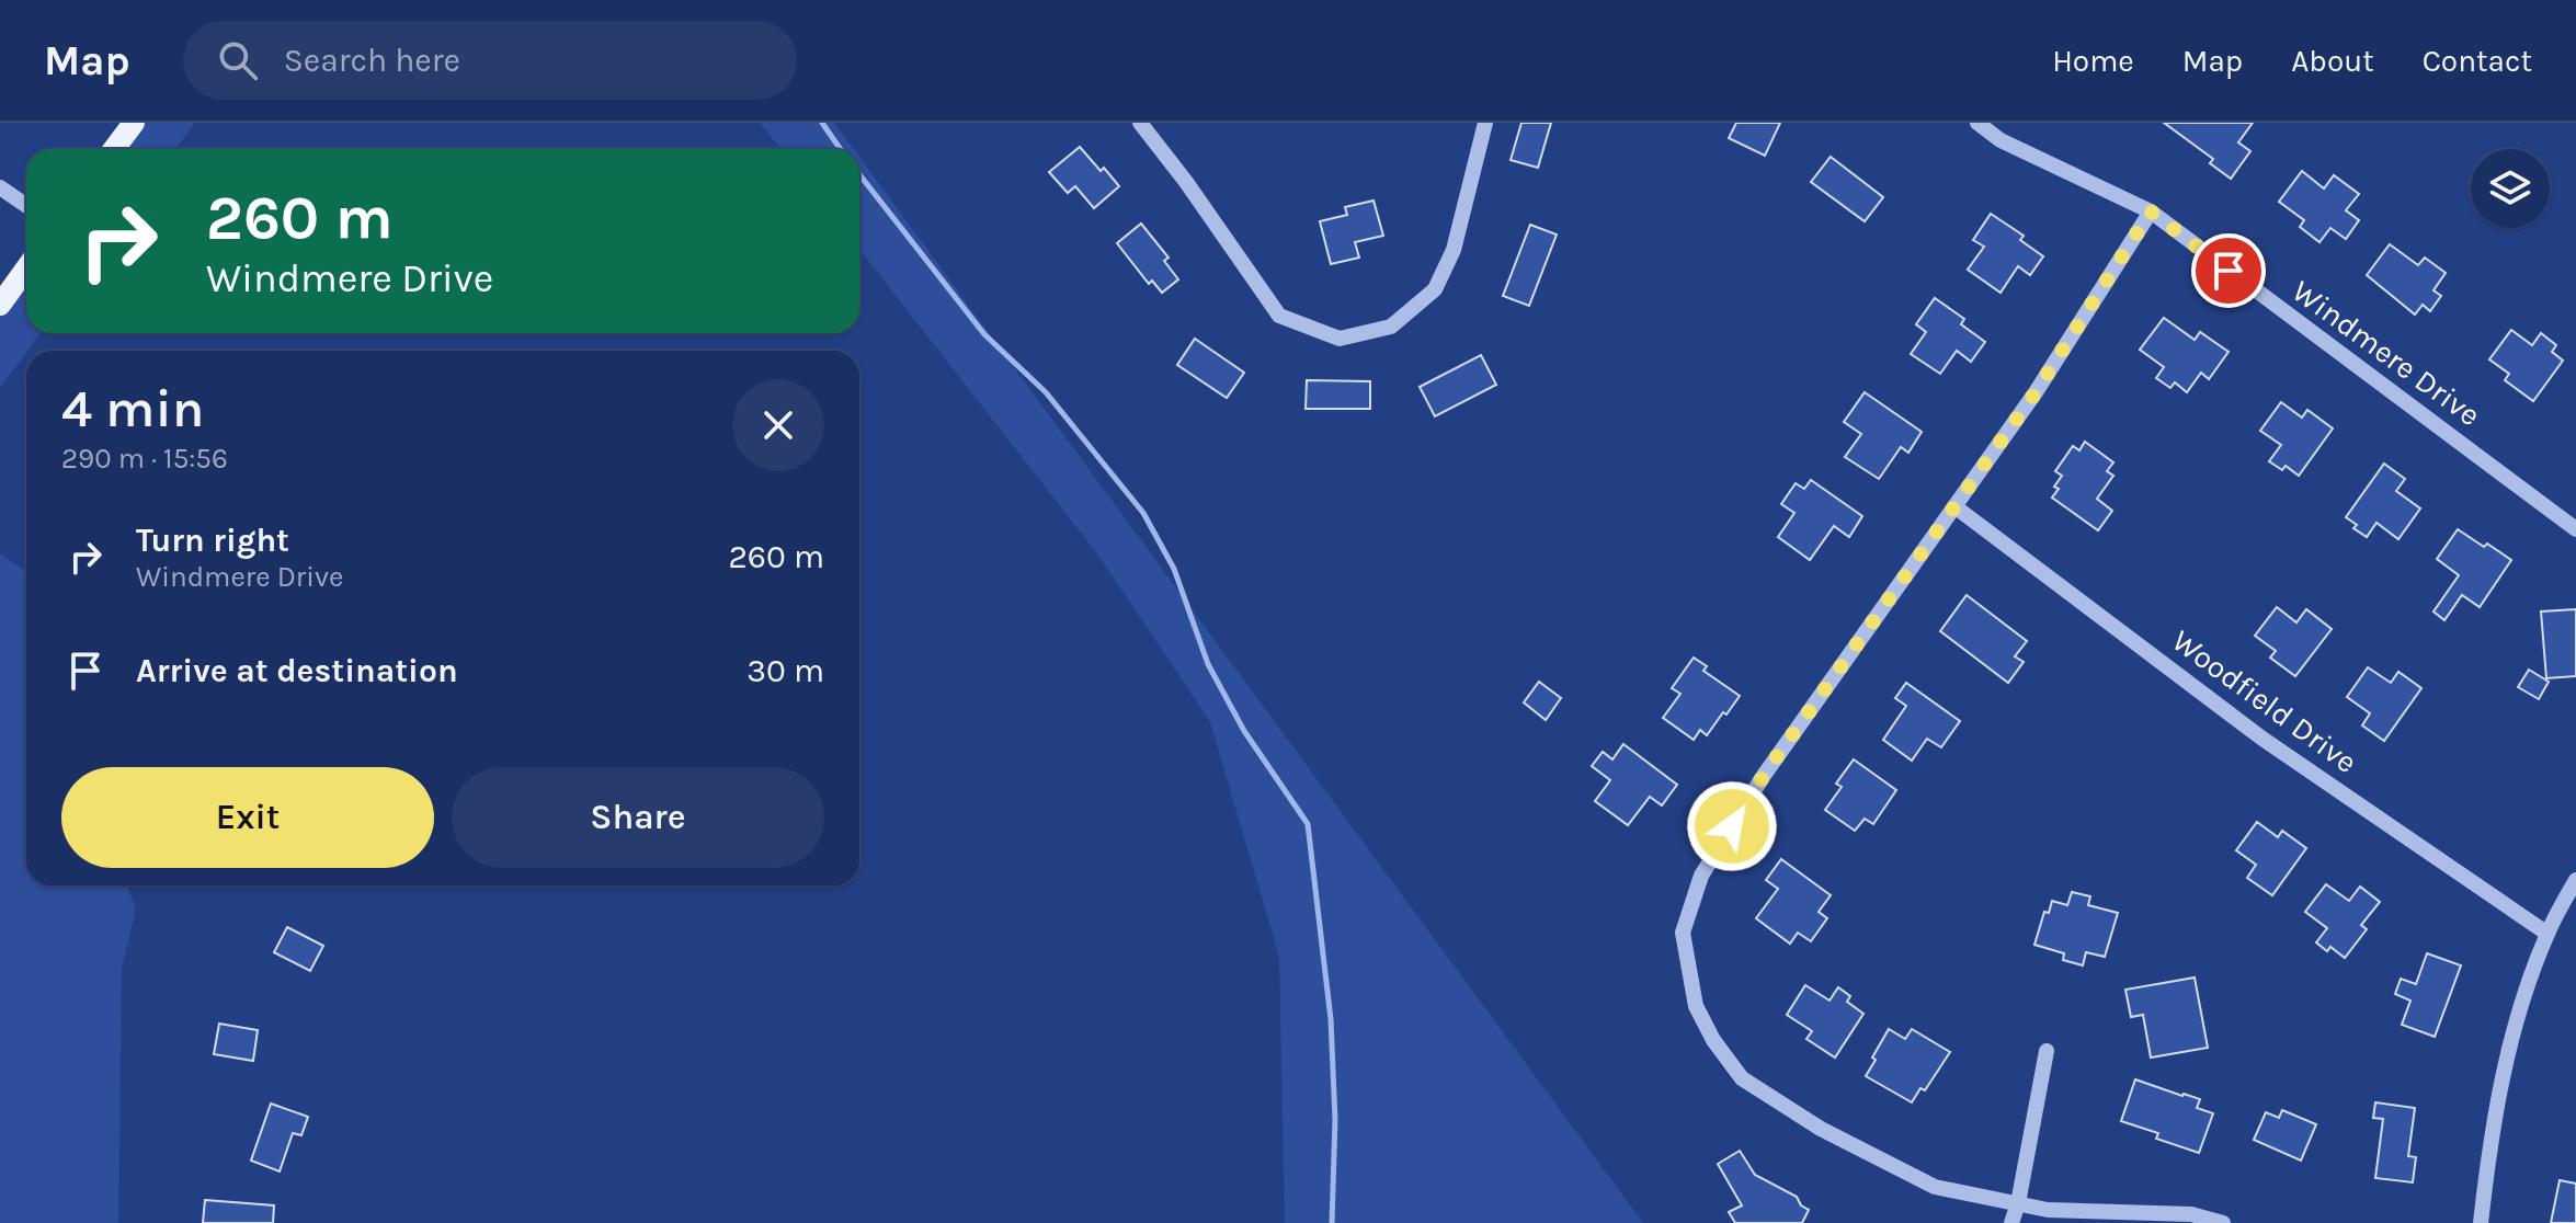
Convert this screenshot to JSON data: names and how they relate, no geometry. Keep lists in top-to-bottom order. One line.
{"streets":{"street":["Windmere Drive","Woodfield Drive"]},"page":{"header":"Map","search":"Search here","nav":["Home","Map","About","Contact"],"turn":["260 m","Windmere Drive"],"heading":["4 min","290 m · 15:56"],"list":[{"name":"Turn right","note":"Windmere Drive","value":"260 m"},{"name":"Arrive at destination","value":"30 m"}],"buttons":["Exit","Share"]}}
